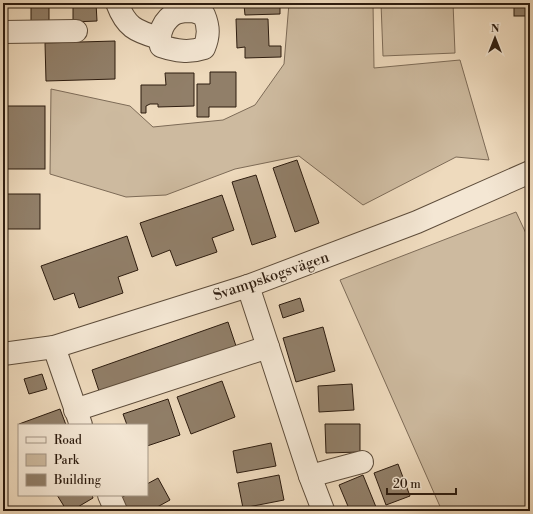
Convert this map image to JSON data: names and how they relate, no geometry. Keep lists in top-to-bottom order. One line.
{"streets":{"street":["Svampskogsvägen"]},"legend":["Road","Park","Building"],"scale_bar":"20 m","north":"top"}
